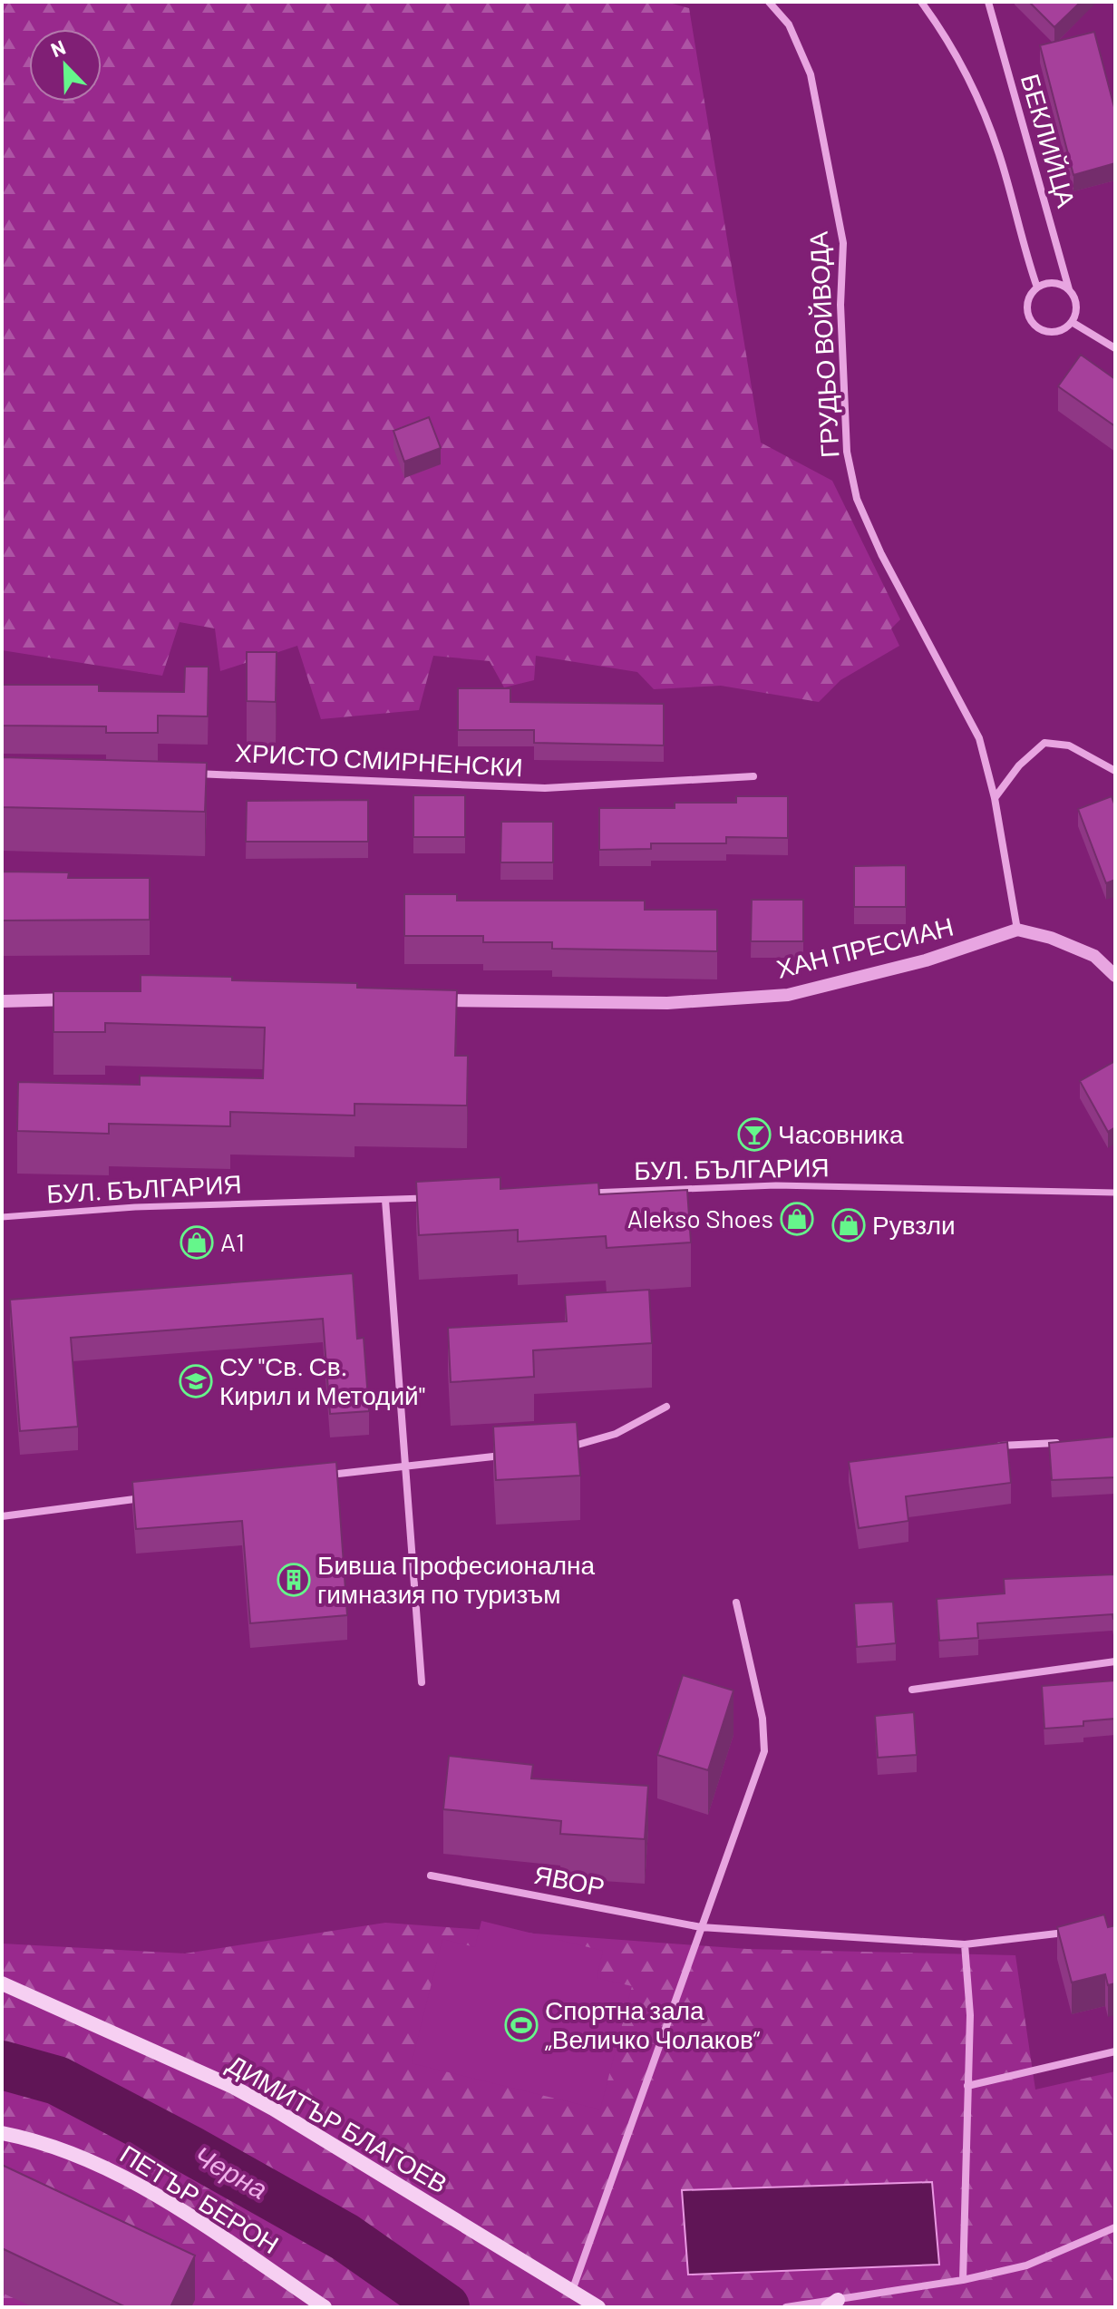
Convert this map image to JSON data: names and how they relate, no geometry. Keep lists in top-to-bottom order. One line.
{"streets":{"main road":["ДИМИТЪР БЛАГОЕВ","ПЕТЪР БЕРОН"],"street":["БЕКЛИЙЦА","ГРУДЬО ВОЙВОДА","ХРИСТО СМИРНЕНСКИ","ХАН ПРЕСИАН","БУЛ. БЪЛГАРИЯ","ЯВОР"]},"crossings":[["ГРУДЬО ВОЙВОДА","ХАН ПРЕСИАН"]],"water":["Черна"],"places":{"bar":["Часовника"],"shop":["Alekso Shoes","Рувзли","A1"],"school or university":["СУ \"Св. Св. Кирил и Методий\""],"building":["Бивша Професионална гимназия по туризъм"],"sports":["Спортна зала „Величко Чолаков“"]},"north":"top left"}
